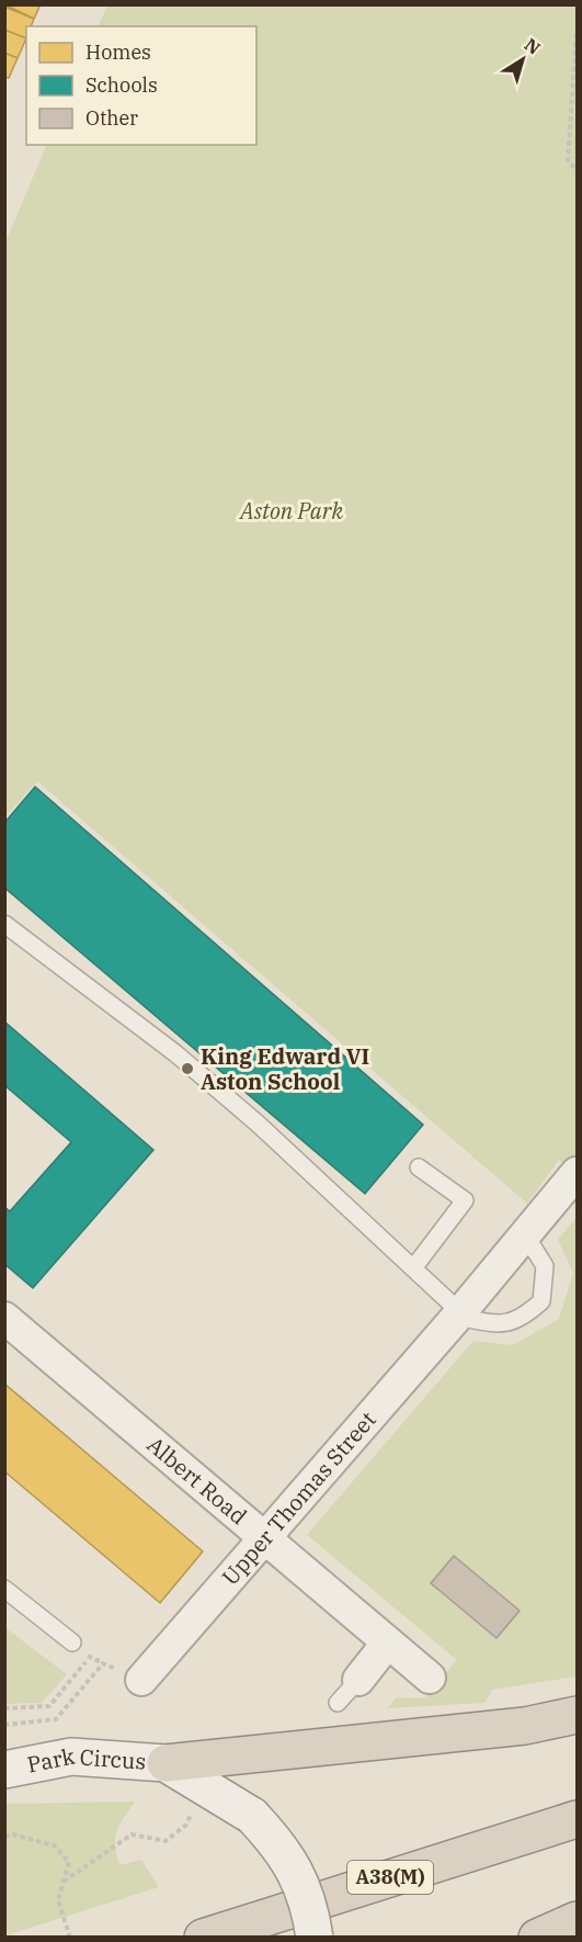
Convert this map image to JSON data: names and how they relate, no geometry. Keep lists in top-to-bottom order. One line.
{"streets":{"highway":["A38(M)"],"main road":["Park Circus"],"street":["Albert Road","Upper Thomas Street"]},"crossings":[["Albert Road","Upper Thomas Street"]],"parks":["Aston Park"],"places":["King Edward VI Aston School"],"legend":["Homes","Schools","Other"],"north":"top right"}
